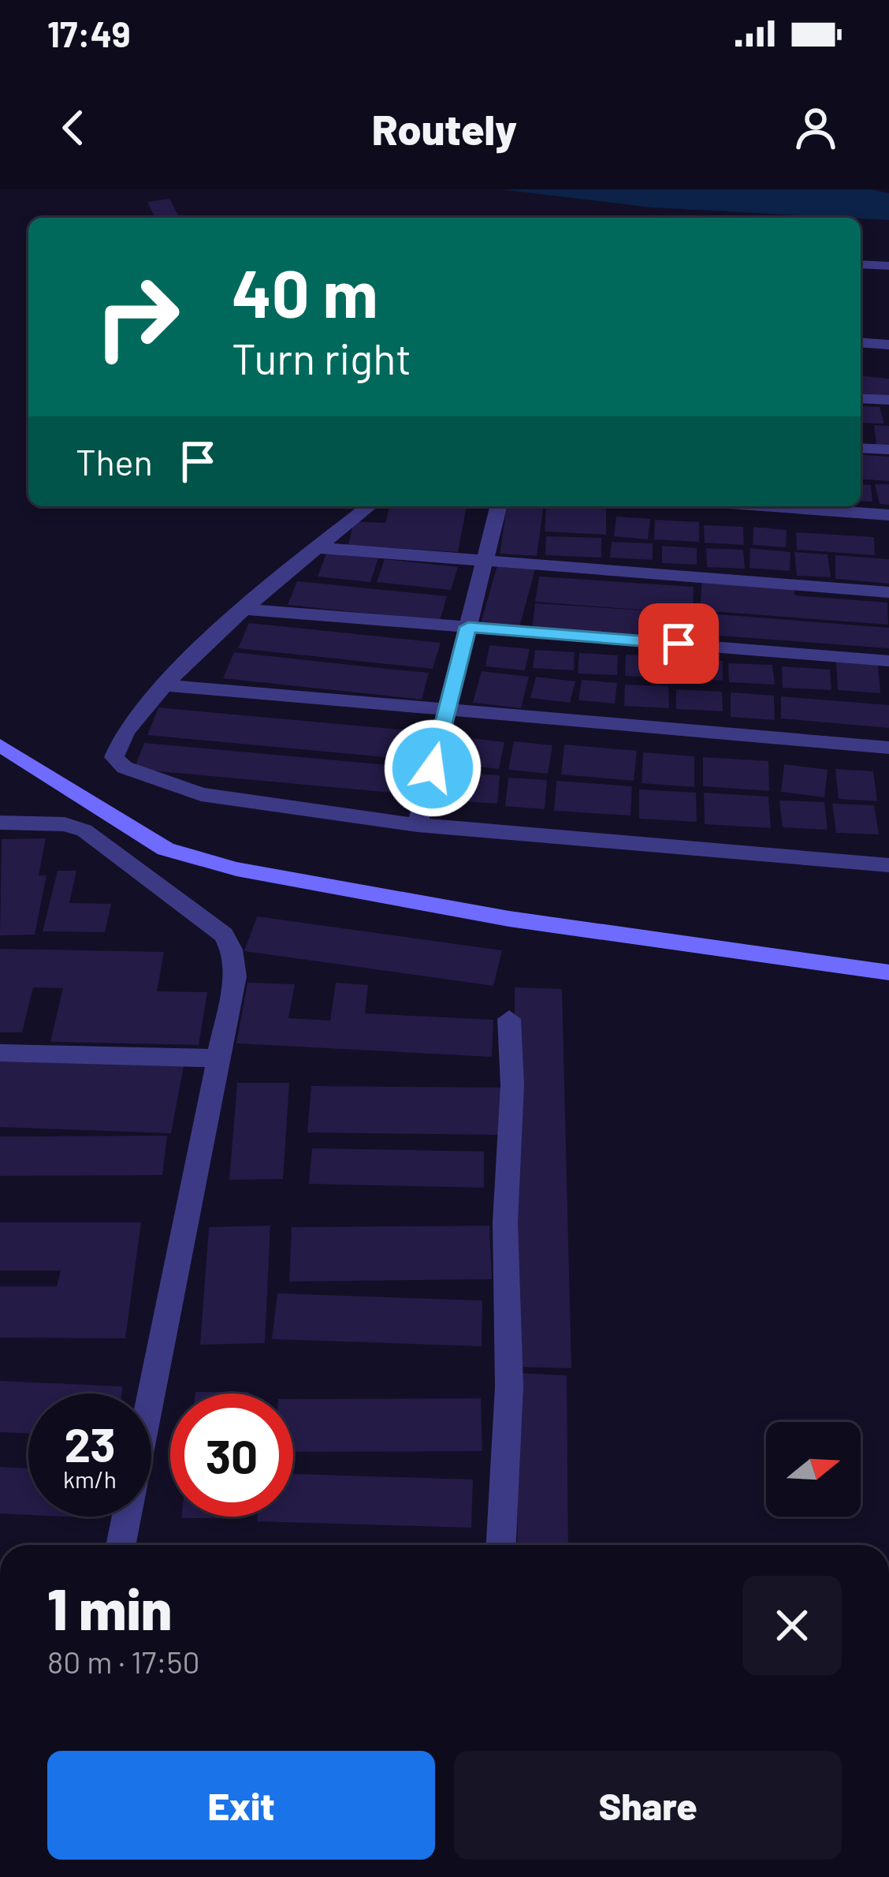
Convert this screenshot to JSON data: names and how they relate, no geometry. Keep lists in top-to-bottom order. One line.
{"north":"right","page":{"status":"17:49","header":"Routely","turn":["40 m","Turn right"],"then":"Then","speed":"23 km/h","limit":"30","heading":["1 min","80 m · 17:50"],"buttons":["Exit","Share"]}}
